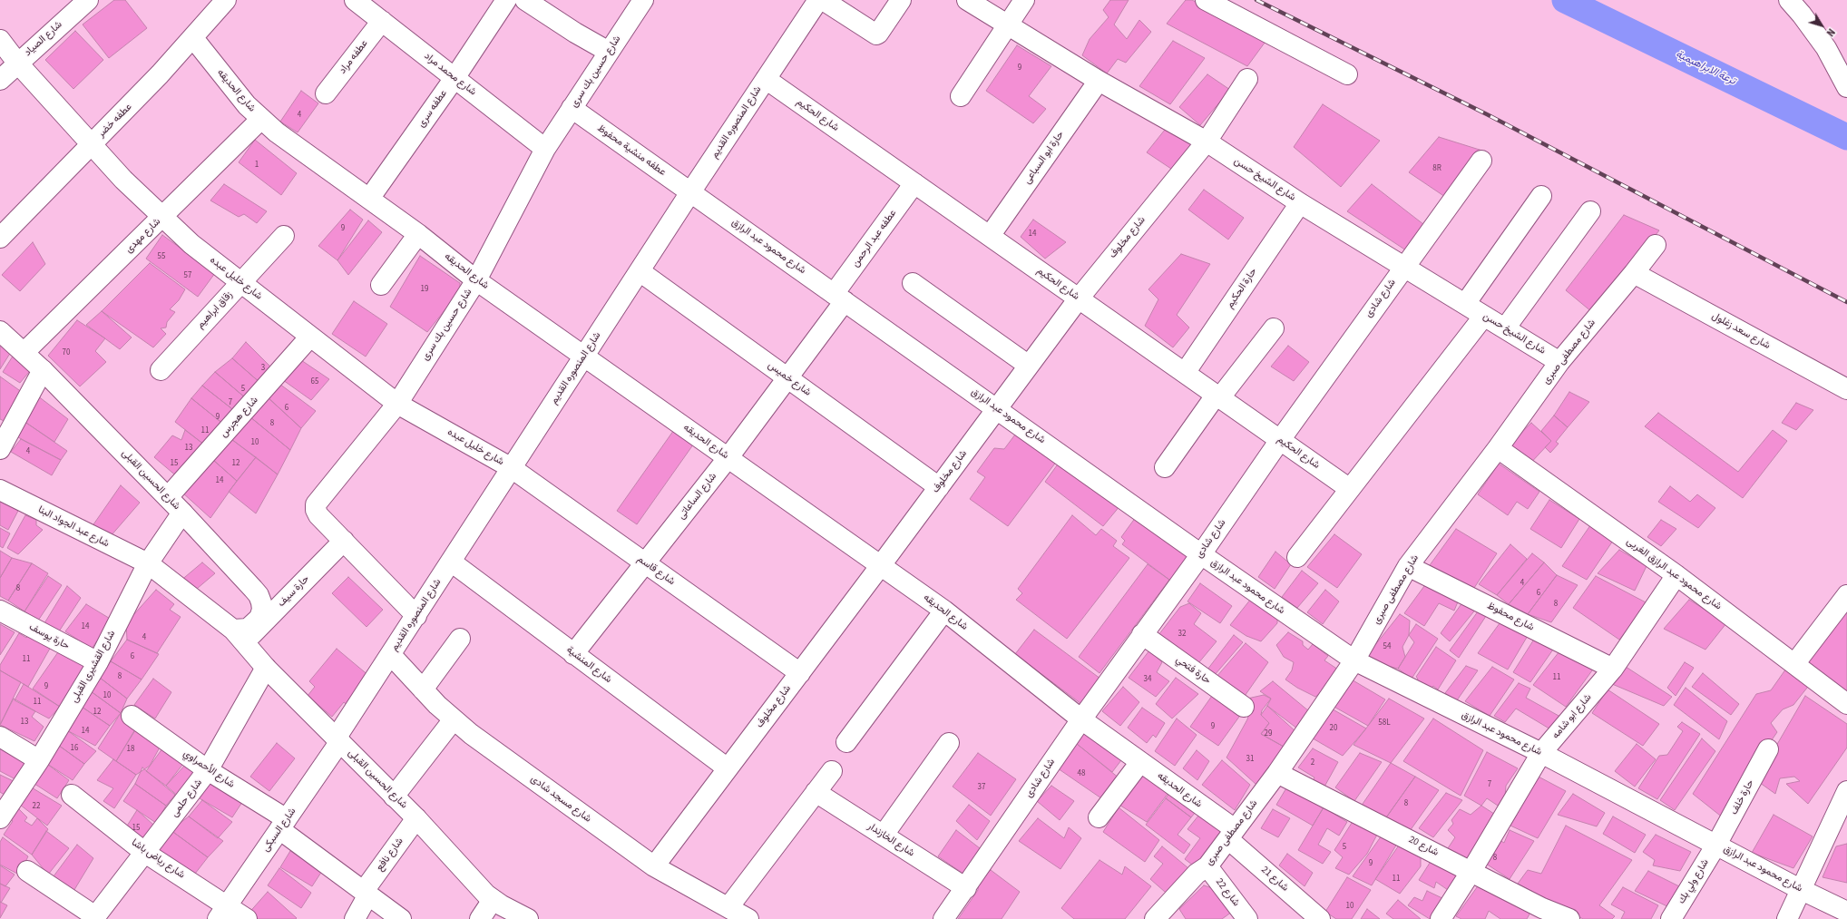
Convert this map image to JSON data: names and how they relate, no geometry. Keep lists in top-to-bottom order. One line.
{"streets":{"main road":["شارع الصياد","عطفه مراد","شارع حسين بك سرى","شارع محمد مراد","شارع الحديقه","عطفه سرى","شارع الحكيم","عطفه خضر","شارع المنصوره القديم","عطفه منشية محفوظ","حارة ابو السباعى","شارع الشيخ حسن","شارع مهدى","شارع مخلوف","عطفه عبد الرحمن","شارع محمود عبد الرازق","شارع خليل عبده","حارة الحكيم","شارع شادى","زقاق ابراهيم","شارع سعد زغلول","شارع مصطفى صبرى","شارع خميس","شارع هجرس","شارع الحسين القبلى","شارع الساعاتى","شارع عبد الجواد البنا","شارع قاسم","شارع محمود عبد الرازق الغربى","حارة سيف","شارع محفوظ","حارة يوسف","شارع المنشية","شارع القشيرى القبلى","حارة فتحي","شارع ابو شامه","شارع الأحمراوي","حارة خلف","شارع حلمى","شارع مسجد شادى","شارع السبكى","شارع الخازندار","شارع 20","شارع نافع","شارع رياض باشا","شارع 21","شارع ولي بك","شارع 22"]},"crossings":[["شارع الصياد","شارع خليل عبده"],["عطفه مراد","شارع محمد مراد"],["شارع حسين بك سرى","شارع محمد مراد"],["شارع حسين بك سرى","شارع الحديقه"],["شارع حسين بك سرى","عطفه منشية محفوظ"],["شارع حسين بك سرى","شارع خليل عبده"],["شارع حسين بك سرى","حارة سيف"],["شارع محمد مراد","عطفه سرى"],["شارع الحديقه","عطفه سرى"],["شارع الحديقه","عطفه خضر"],["شارع الحديقه","شارع المنصوره القديم"],["شارع الحديقه","شارع مهدى"],["شارع الحديقه","شارع مخلوف"],["شارع الحديقه","شارع شادى"],["شارع الحديقه","شارع مصطفى صبرى"],["شارع الحديقه","شارع الساعاتى"],["شارع الحديقه","شارع 21"],["شارع الحكيم","شارع المنصوره القديم"],["شارع الحكيم","حارة ابو السباعى"],["شارع الحكيم","شارع مخلوف"],["شارع الحكيم","عطفه عبد الرحمن"],["شارع الحكيم","حارة الحكيم"],["شارع الحكيم","شارع شادى"],["عطفه خضر","شارع خليل عبده"],["شارع المنصوره القديم","عطفه منشية محفوظ"],["شارع المنصوره القديم","شارع محمود عبد الرازق"],["شارع المنصوره القديم","شارع خليل عبده"],["شارع المنصوره القديم","شارع خميس"],["شارع المنصوره القديم","شارع الحسين القبلى"],["شارع المنصوره القديم","شارع قاسم"],["شارع المنصوره القديم","شارع المنشية"],["شارع المنصوره القديم","شارع مسجد شادى"],["شارع المنصوره القديم","شارع السبكى"],["عطفه منشية محفوظ","شارع محمود عبد الرازق"],["حارة ابو السباعى","شارع الشيخ حسن"],["شارع الشيخ حسن","شارع مخلوف"],["شارع الشيخ حسن","حارة الحكيم"],["شارع الشيخ حسن","شارع شادى"],["شارع الشيخ حسن","شارع مصطفى صبرى"],["شارع مهدى","شارع خليل عبده"],["شارع مهدى","شارع الحسين القبلى"],["شارع مخلوف","شارع محمود عبد الرازق"],["شارع مخلوف","شارع خميس"],["شارع مخلوف","شارع قاسم"],["شارع مخلوف","شارع المنشية"],["شارع مخلوف","شارع مسجد شادى"],["عطفه عبد الرحمن","شارع محمود عبد الرازق"],["عطفه عبد الرحمن","شارع الساعاتى"],["شارع محمود عبد الرازق","شارع شادى"],["شارع محمود عبد الرازق","شارع مصطفى صبرى"],["شارع محمود عبد الرازق","شارع الساعاتى"],["شارع محمود عبد الرازق","شارع ابو شامه"],["شارع محمود عبد الرازق","حارة خلف"],["شارع محمود عبد الرازق","شارع ولي بك"],["شارع خليل عبده","زقاق ابراهيم"],["شارع خليل عبده","شارع هجرس"],["شارع خليل عبده","شارع قاسم"],["شارع شادى","حارة فتحي"],["شارع شادى","شارع الخازندار"],["شارع سعد زغلول","شارع مصطفى صبرى"],["شارع مصطفى صبرى","شارع محمود عبد الرازق الغربى"],["شارع مصطفى صبرى","شارع محفوظ"],["شارع مصطفى صبرى","شارع 20"],["شارع مصطفى صبرى","شارع 21"],["شارع مصطفى صبرى","شارع 22"],["شارع خميس","شارع الساعاتى"],["شارع هجرس","شارع الحسين القبلى"],["شارع الحسين القبلى","شارع عبد الجواد البنا"],["شارع الحسين القبلى","حارة سيف"],["شارع الحسين القبلى","شارع القشيرى القبلى"],["شارع الحسين القبلى","شارع حلمى"],["شارع الحسين القبلى","شارع السبكى"],["شارع الحسين القبلى","شارع نافع"],["شارع الساعاتى","شارع قاسم"],["شارع الساعاتى","شارع المنشية"],["شارع عبد الجواد البنا","شارع القشيرى القبلى"],["شارع محمود عبد الرازق الغربى","شارع ابو شامه"],["شارع محفوظ","شارع ابو شامه"],["حارة يوسف","شارع القشيرى القبلى"],["شارع ابو شامه","شارع 20"],["شارع الأحمراوي","شارع حلمى"],["شارع الأحمراوي","شارع السبكى"],["شارع الأحمراوي","شارع نافع"],["حارة خلف","شارع ولي بك"],["شارع حلمى","شارع رياض باشا"],["شارع السبكى","شارع رياض باشا"]],"water":["ترعة الابراهيمية"],"house_numbers":["9","4","1","8R","9","14","55","57","19","70","3","65","5","7","6","9","8","11","10","13","4","15","12","14","4","8","6","8","14","32","4","54","6","11","8","11","34","9","10","11","12","13","58L","9","20","14","29","16","18","31","2","48","7","37","8","22","15","5","8","9","11","10"],"north":"bottom right"}
